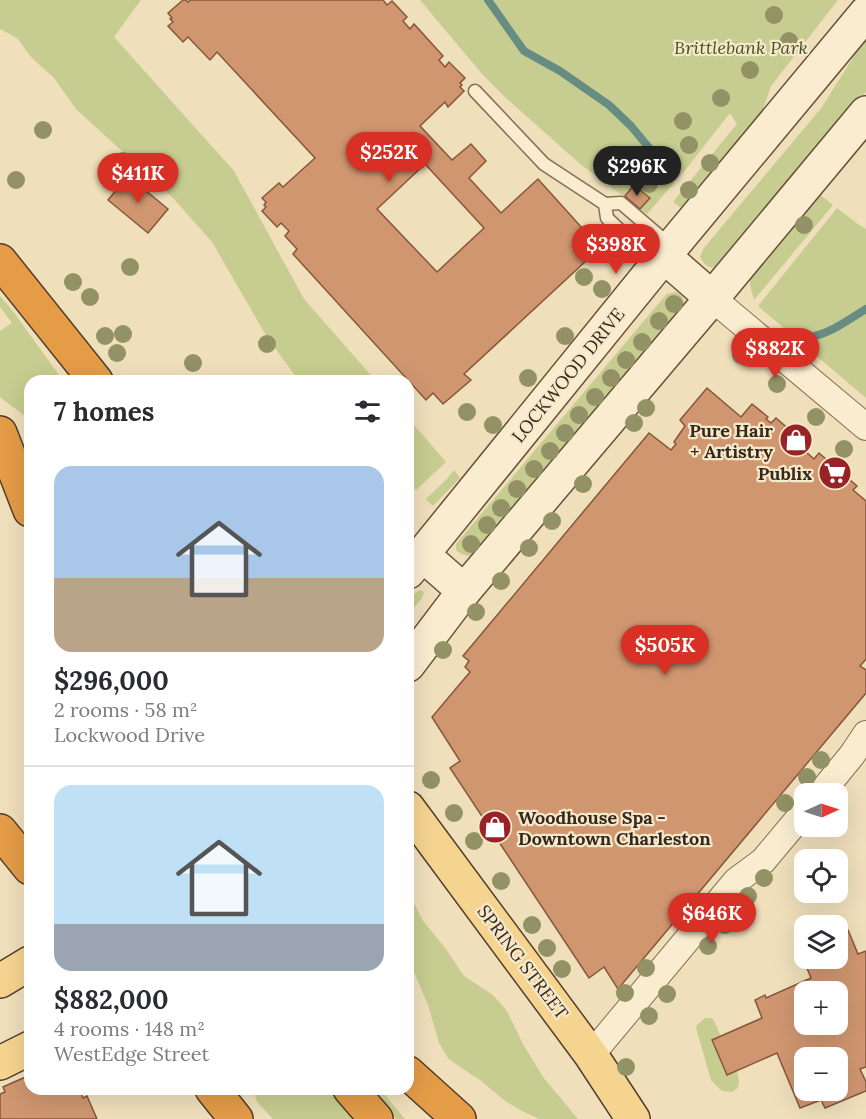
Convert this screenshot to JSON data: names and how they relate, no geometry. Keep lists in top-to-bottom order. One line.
{"streets":{"main road":["LOCKWOOD DRIVE","SPRING STREET"]},"parks":["Brittlebank Park"],"places":{"shop":["Pure Hair + Artistry","Woodhouse Spa - Downtown Charleston"],"supermarket":["Publix"]},"north":"right","page":{"price":["$252K","$296K","$411K","$398K","$882K","$505K","$646K"],"heading":"7 homes","list":[{"name":"$296,000","note":"2 rooms · 58 m² · Lockwood Drive"},{"name":"$882,000","note":"4 rooms · 148 m² · WestEdge Street"}],"map_buttons":["+","−"]}}
